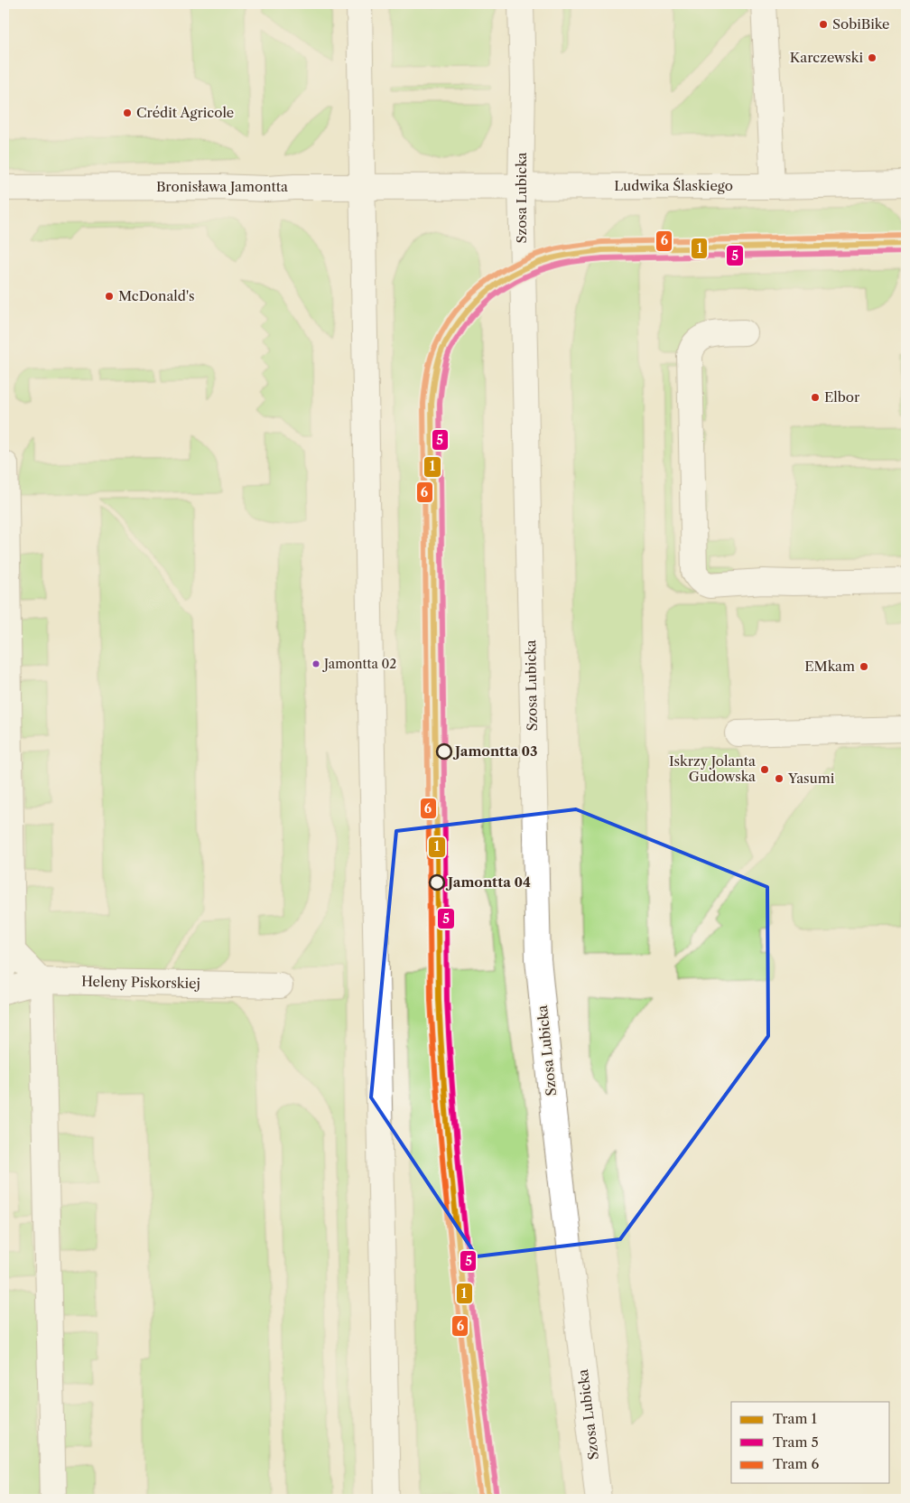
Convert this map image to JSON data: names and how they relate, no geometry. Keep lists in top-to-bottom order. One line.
{"streets":{"street":["Ludwika Ślaskiego","Bronisława Jamontta","Szosa Lubicka","Heleny Piskorskiej"]},"crossings":[["Ludwika Ślaskiego","Bronisława Jamontta"],["Ludwika Ślaskiego","Szosa Lubicka"]],"places":["SobiBike","Karczewski","Crédit Agricole","McDonald's","Elbor","Jamontta 02","EMkam","Jamontta 03","Iskrzy Jolanta Gudowska","Yasumi","Jamontta 04"],"lines":["tram line 6","tram line 1","tram line 5"],"legend":["Tram 1","Tram 5","Tram 6"]}
